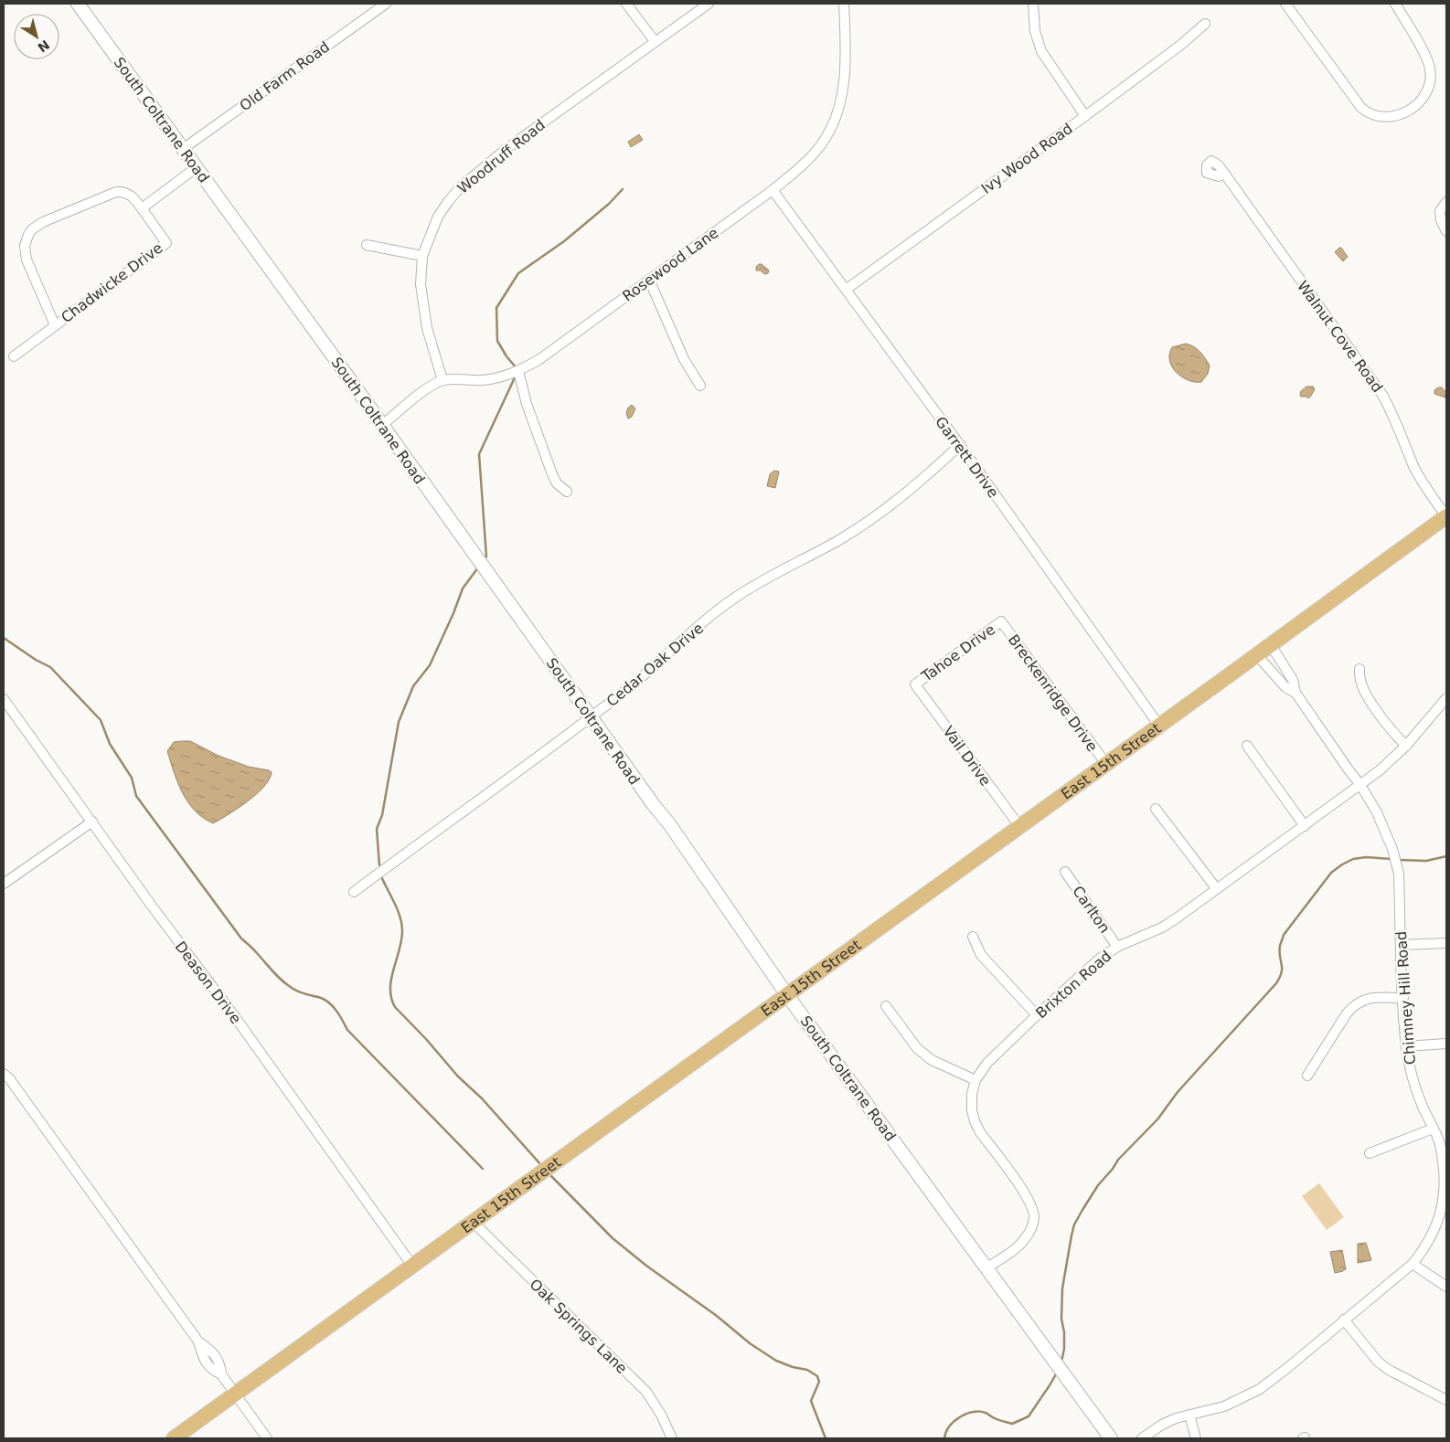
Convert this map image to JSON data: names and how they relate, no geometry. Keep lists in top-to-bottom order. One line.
{"streets":{"main road":["South Coltrane Road","East 15th Street"],"street":["Old Farm Road","Woodruff Road","Ivy Wood Road","Rosewood Lane","Chadwicke Drive","Walnut Cove Road","Garrett Drive","Tahoe Drive","Cedar Oak Drive","Breckenridge Drive","Vail Drive","Carlton","Deason Drive","Brixton Road","Chimney Hill Road","Oak Springs Lane"]},"crossings":[["Old Farm Road","South Coltrane Road"],["South Coltrane Road","Cedar Oak Drive"],["South Coltrane Road","East 15th Street"],["South Coltrane Road","Brixton Road"],["Woodruff Road","Rosewood Lane"],["Ivy Wood Road","Garrett Drive"],["Rosewood Lane","Garrett Drive"],["Walnut Cove Road","East 15th Street"],["Garrett Drive","Cedar Oak Drive"],["Garrett Drive","East 15th Street"],["Tahoe Drive","Breckenridge Drive"],["Tahoe Drive","Vail Drive"],["Breckenridge Drive","East 15th Street"],["Vail Drive","East 15th Street"],["East 15th Street","Deason Drive"],["East 15th Street","Oak Springs Lane"],["Carlton","Brixton Road"],["Brixton Road","Chimney Hill Road"]],"north":"bottom right"}
